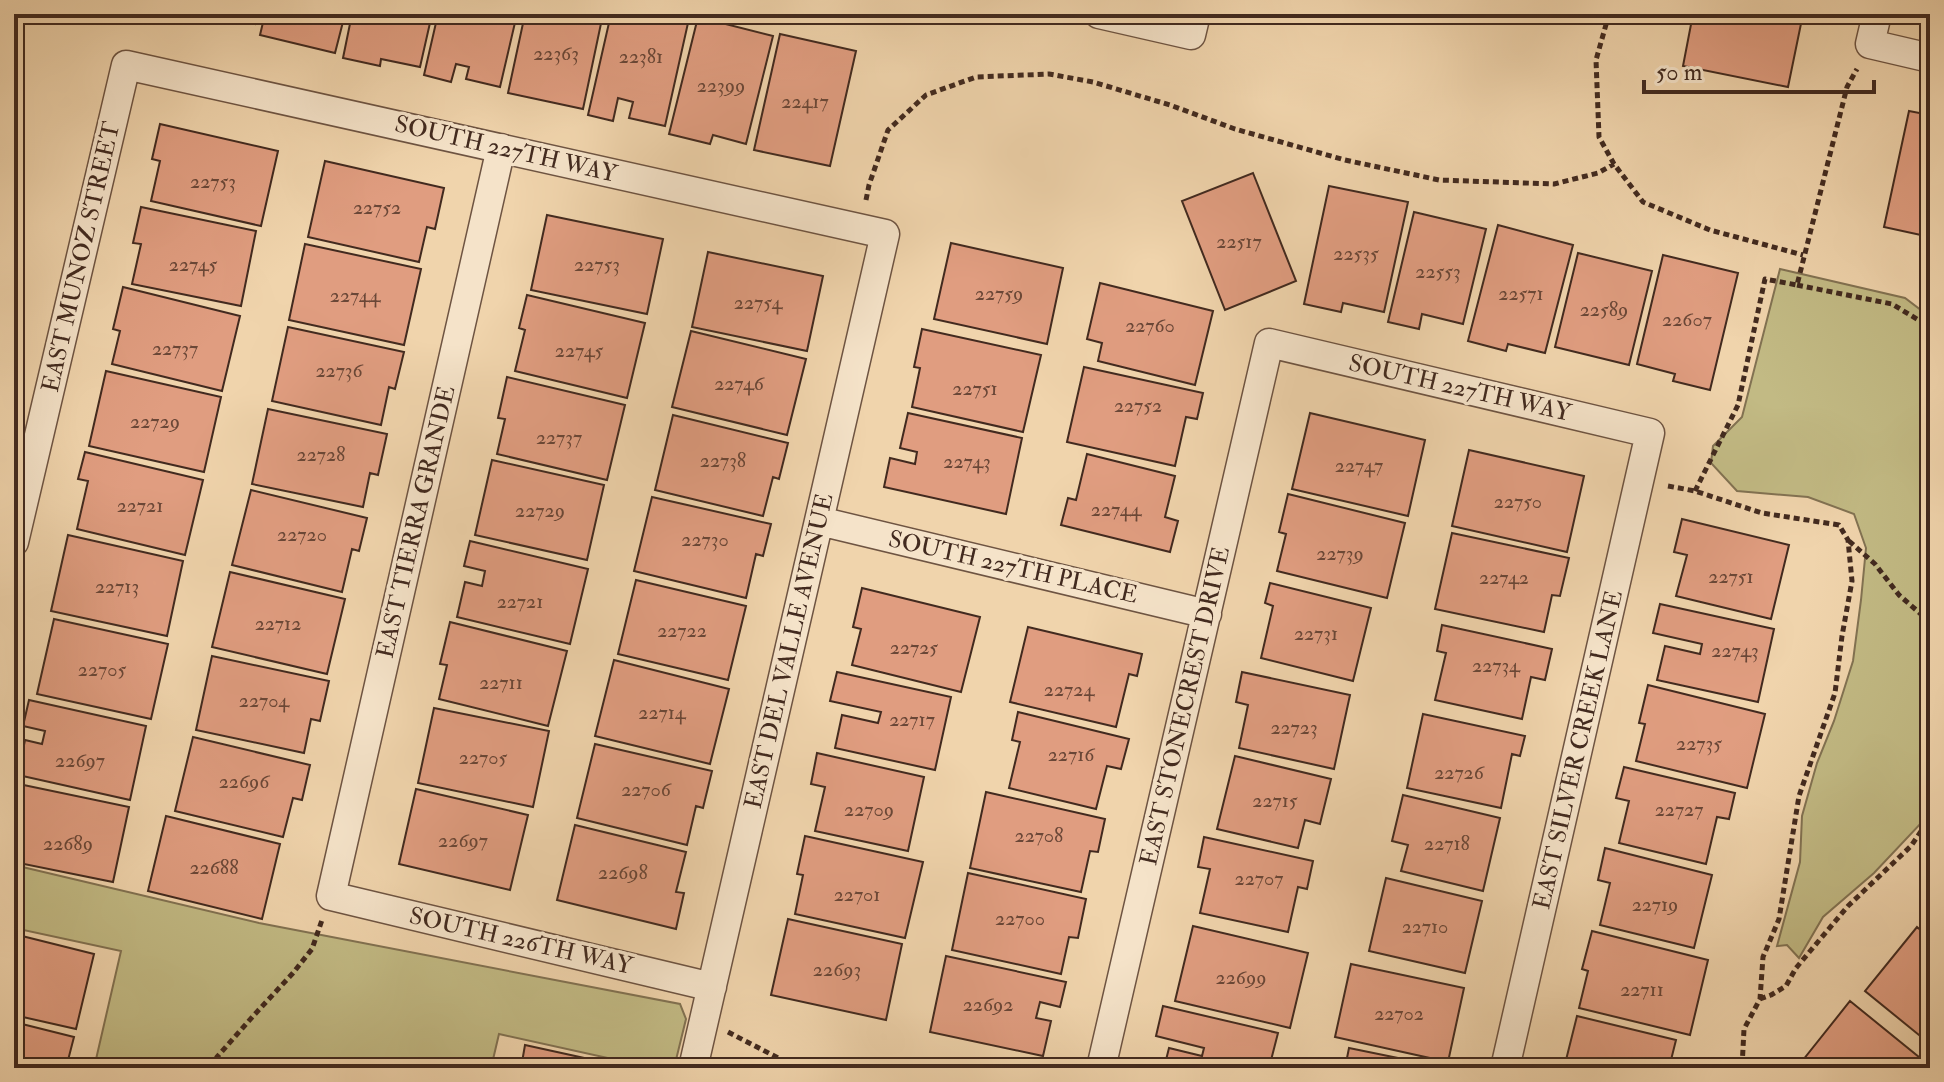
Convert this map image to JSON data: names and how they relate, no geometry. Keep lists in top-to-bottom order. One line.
{"streets":{"street":["SOUTH 227TH WAY","EAST MUNOZ STREET","EAST TIERRA GRANDE","SOUTH 227TH PLACE","EAST DEL VALLE AVENUE","EAST STONECREST DRIVE","EAST SILVER CREEK LANE","SOUTH 226TH WAY"]},"crossings":[["SOUTH 227TH WAY","EAST MUNOZ STREET"],["SOUTH 227TH WAY","EAST TIERRA GRANDE"],["SOUTH 227TH WAY","EAST DEL VALLE AVENUE"],["SOUTH 227TH WAY","EAST STONECREST DRIVE"],["SOUTH 227TH WAY","EAST SILVER CREEK LANE"],["EAST TIERRA GRANDE","SOUTH 226TH WAY"],["SOUTH 227TH PLACE","EAST DEL VALLE AVENUE"],["SOUTH 227TH PLACE","EAST STONECREST DRIVE"],["EAST DEL VALLE AVENUE","SOUTH 226TH WAY"]],"house_numbers":["22363","22381","22399","22417","22753","22752","22517","22535","22745","22753","22553","22759","22571","22744","22754","22589","22607","22760","22737","22745","22736","22746","22751","22752","22729","22737","22728","22738","22743","22747","22750","22721","22744","22729","22720","22730","22739","22751","22742","22713","22721","22712","22722","22731","22725","22743","22734","22705","22711","22724","22704","22714","22717","22723","22735","22716","22705","22697","22726","22696","22706","22715","22709","22727","22708","22697","22689","22718","22688","22698","22707","22701","22719","22700","22710","22693","22699","22711","22692","22702"],"scale_bar":"50 m"}
